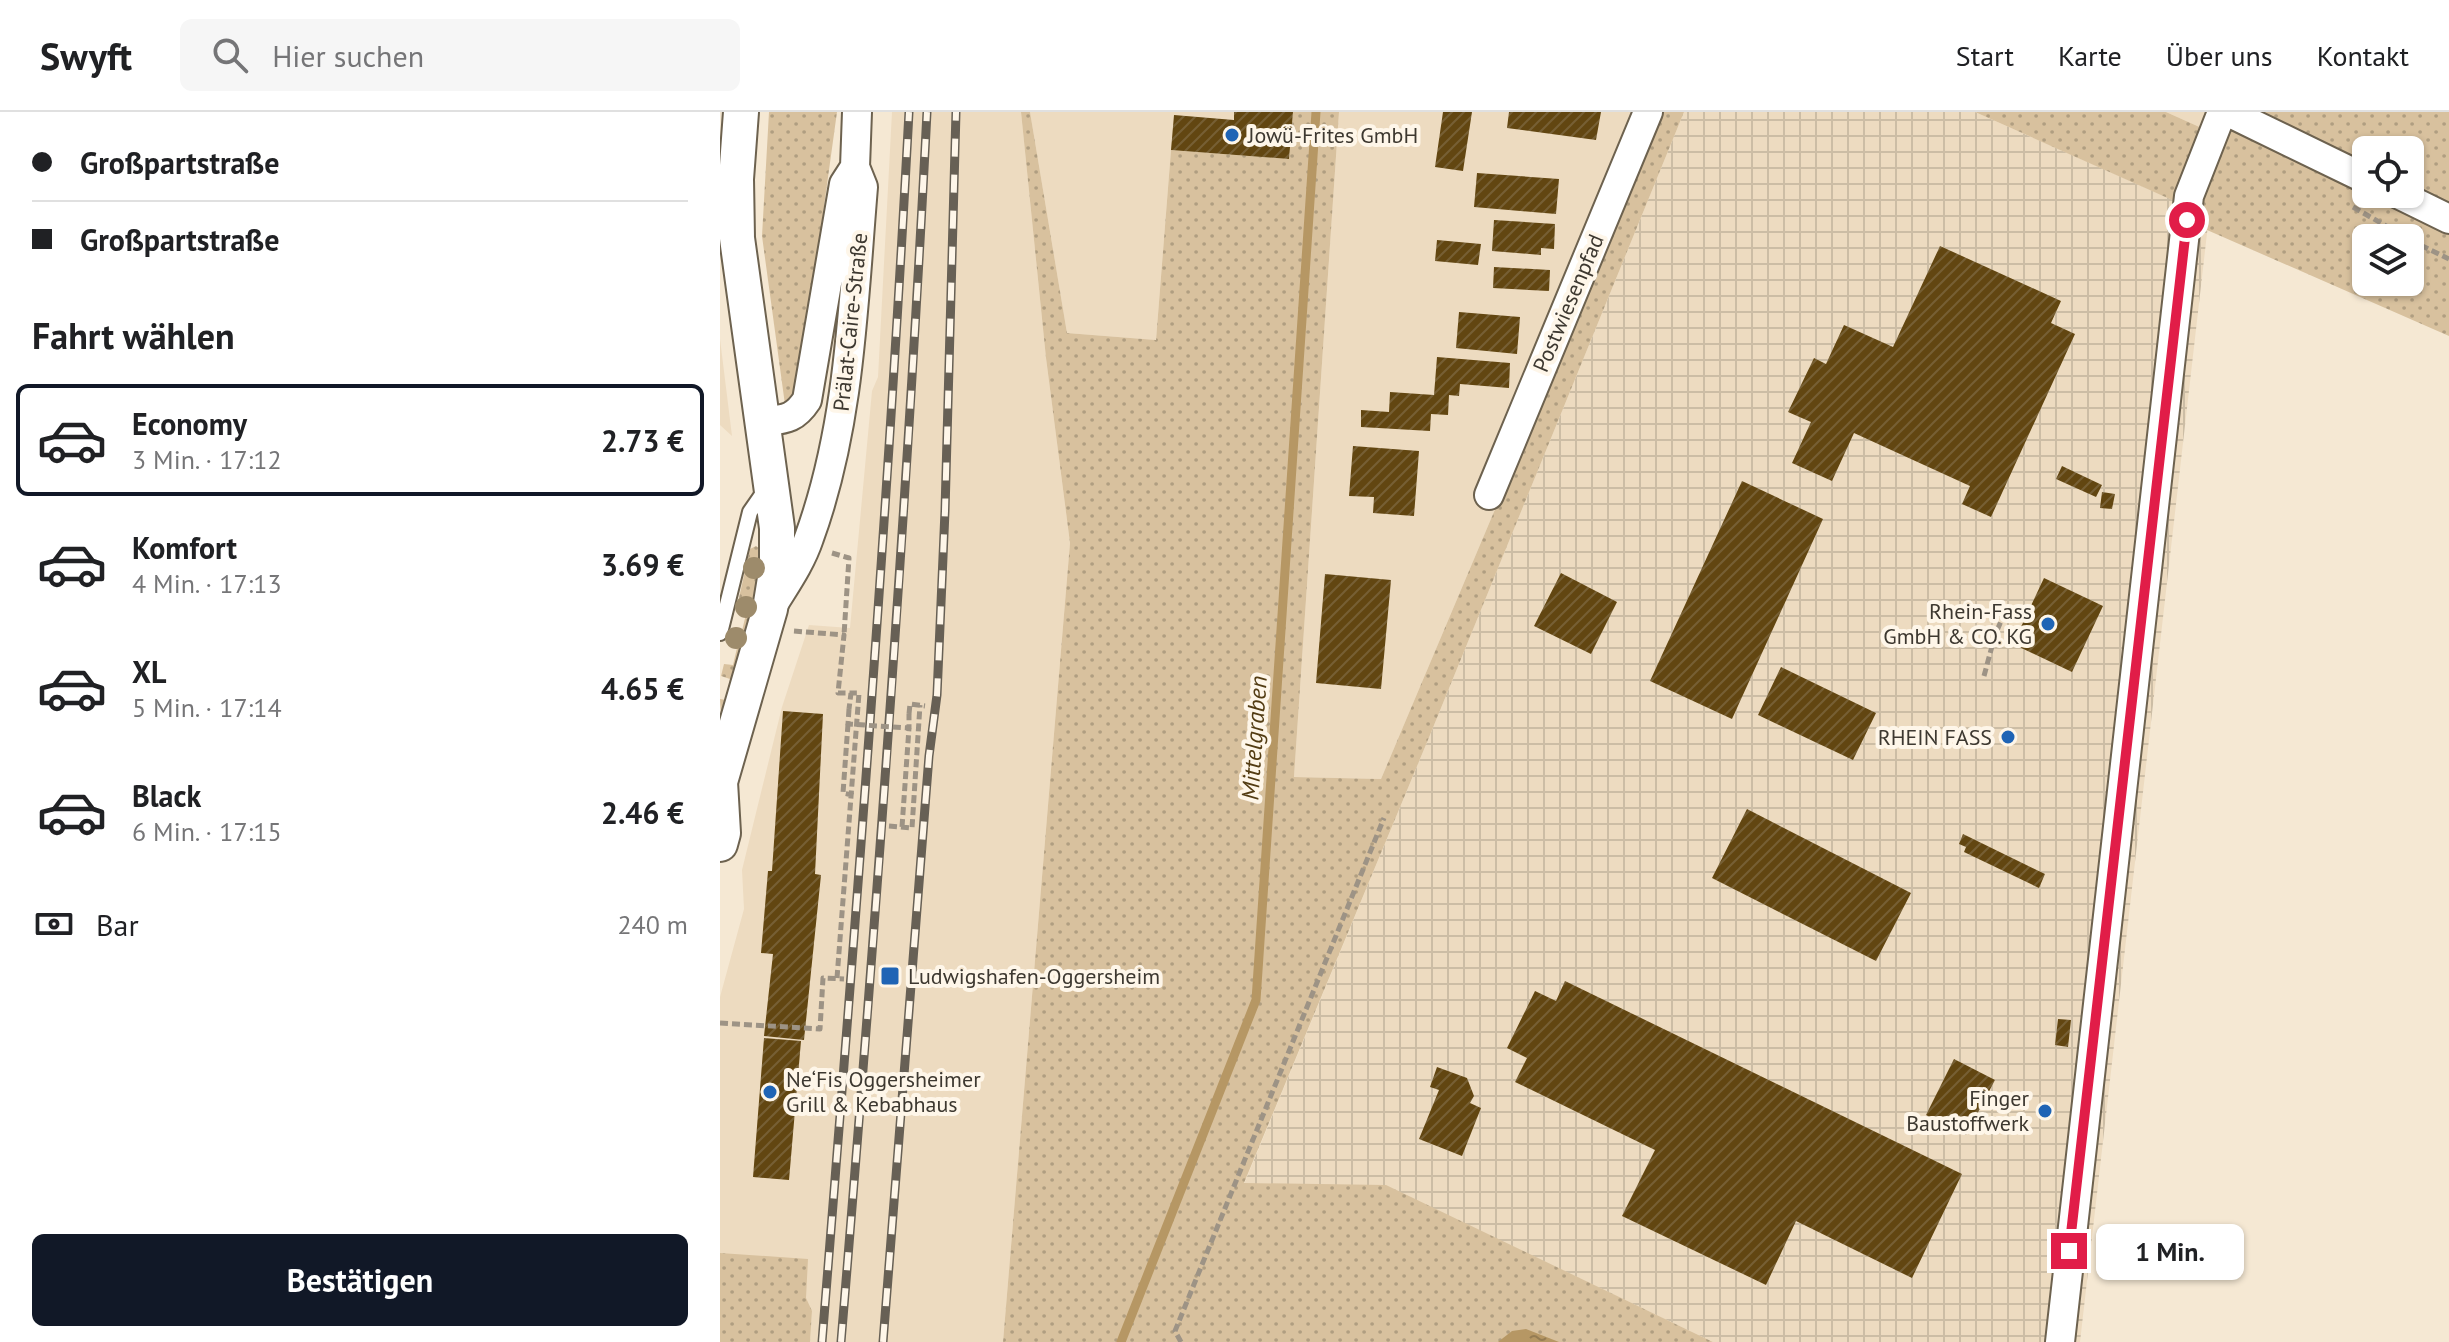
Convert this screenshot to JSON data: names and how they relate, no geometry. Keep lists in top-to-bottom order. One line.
{"streets":{"street":["Postwiesenpfad","Prälat-Caire-Straße"]},"water":["Mittelgraben"],"places":{"other":["Jowü-Frites GmbH","Rhein-Fass GmbH & CO. KG","RHEIN FASS","Ne‘Fis Oggersheimer Grill & Kebabhaus","Finger Baustoffwerk"],"transit":["Ludwigshafen-Oggersheim"]},"page":{"header":"Swyft","search":"Hier suchen","nav":["Start","Karte","Über uns","Kontakt"],"banner":["Großpartstraße","Großpartstraße"],"heading":"Fahrt wählen","list":[{"name":"Economy","note":"3 Min. · 17:12","value":"2.73 €"},{"name":"Komfort","note":"4 Min. · 17:13","value":"3.69 €"},{"name":"XL","note":"5 Min. · 17:14","value":"4.65 €"},{"name":"Black","note":"6 Min. · 17:15","value":"2.46 €"}],"pay":["Bar","240 m"],"buttons":"Bestätigen","bubble":"1 Min."}}
